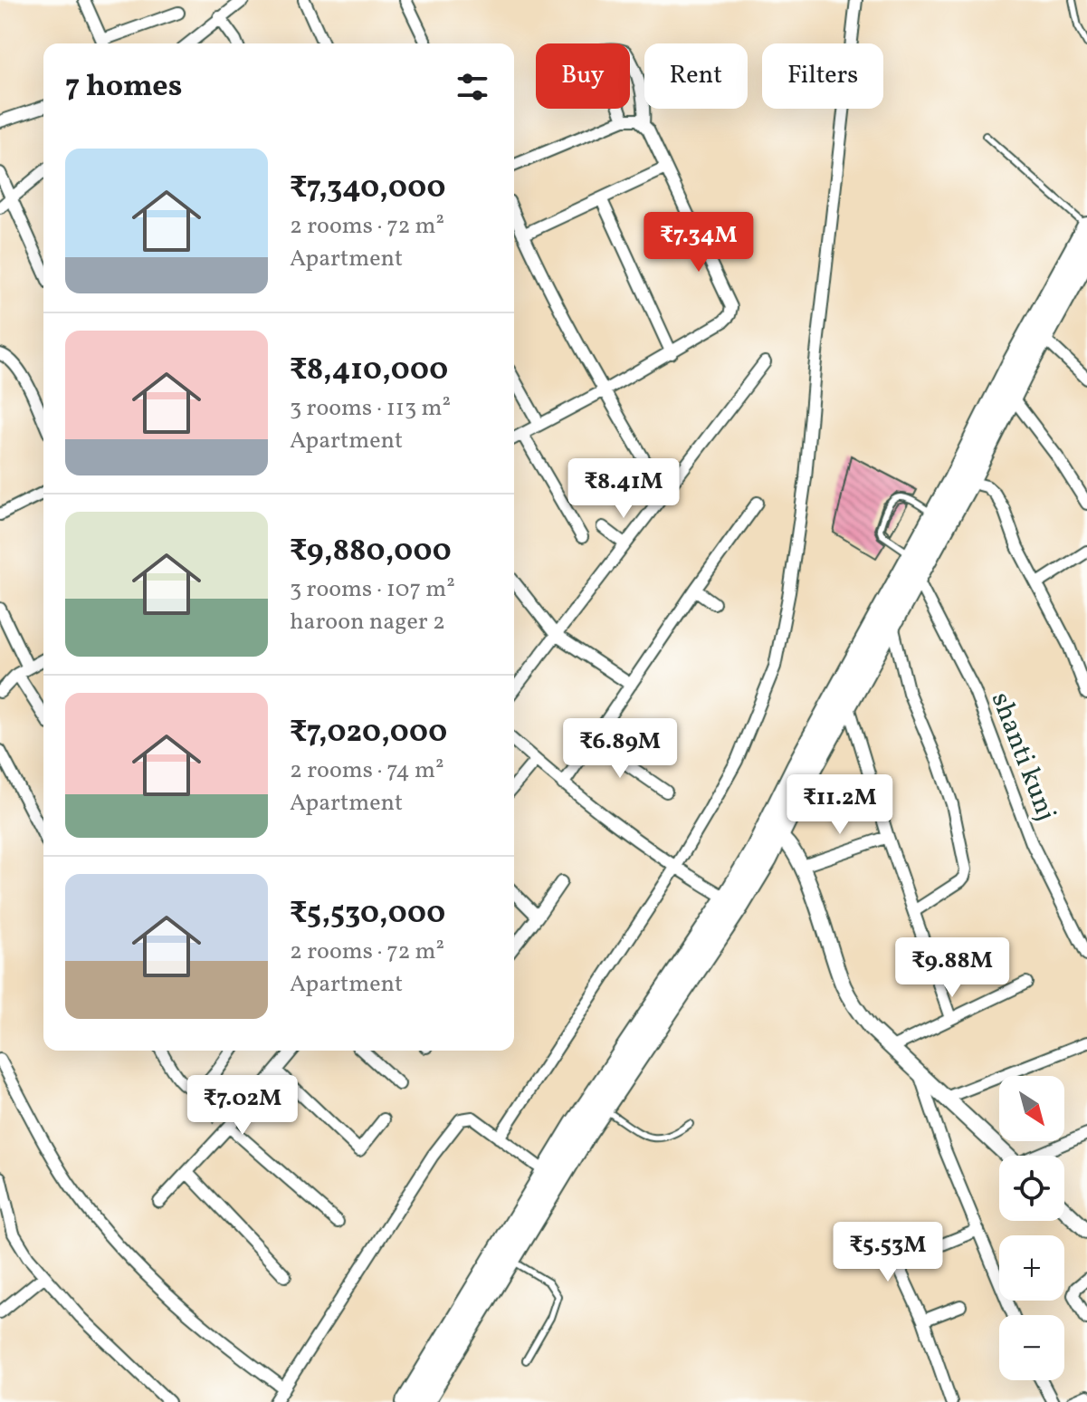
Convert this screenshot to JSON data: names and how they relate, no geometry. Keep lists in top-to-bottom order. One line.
{"streets":{"street":["shanti kunj"]},"north":"bottom right","page":{"chip":["Buy","Rent","Filters"],"heading":"7 homes","list":[{"name":"₹7,340,000","note":"2 rooms · 72 m² · Apartment"},{"name":"₹8,410,000","note":"3 rooms · 113 m² · Apartment"},{"name":"₹9,880,000","note":"3 rooms · 107 m² · haroon nager 2"},{"name":"₹7,020,000","note":"2 rooms · 74 m² · Apartment"},{"name":"₹5,530,000","note":"2 rooms · 72 m² · Apartment"}],"price":["₹7.34M","₹8.41M","₹6.89M","₹11.2M","₹9.88M","₹7.02M","₹5.53M"],"map_buttons":["+","−"]}}
